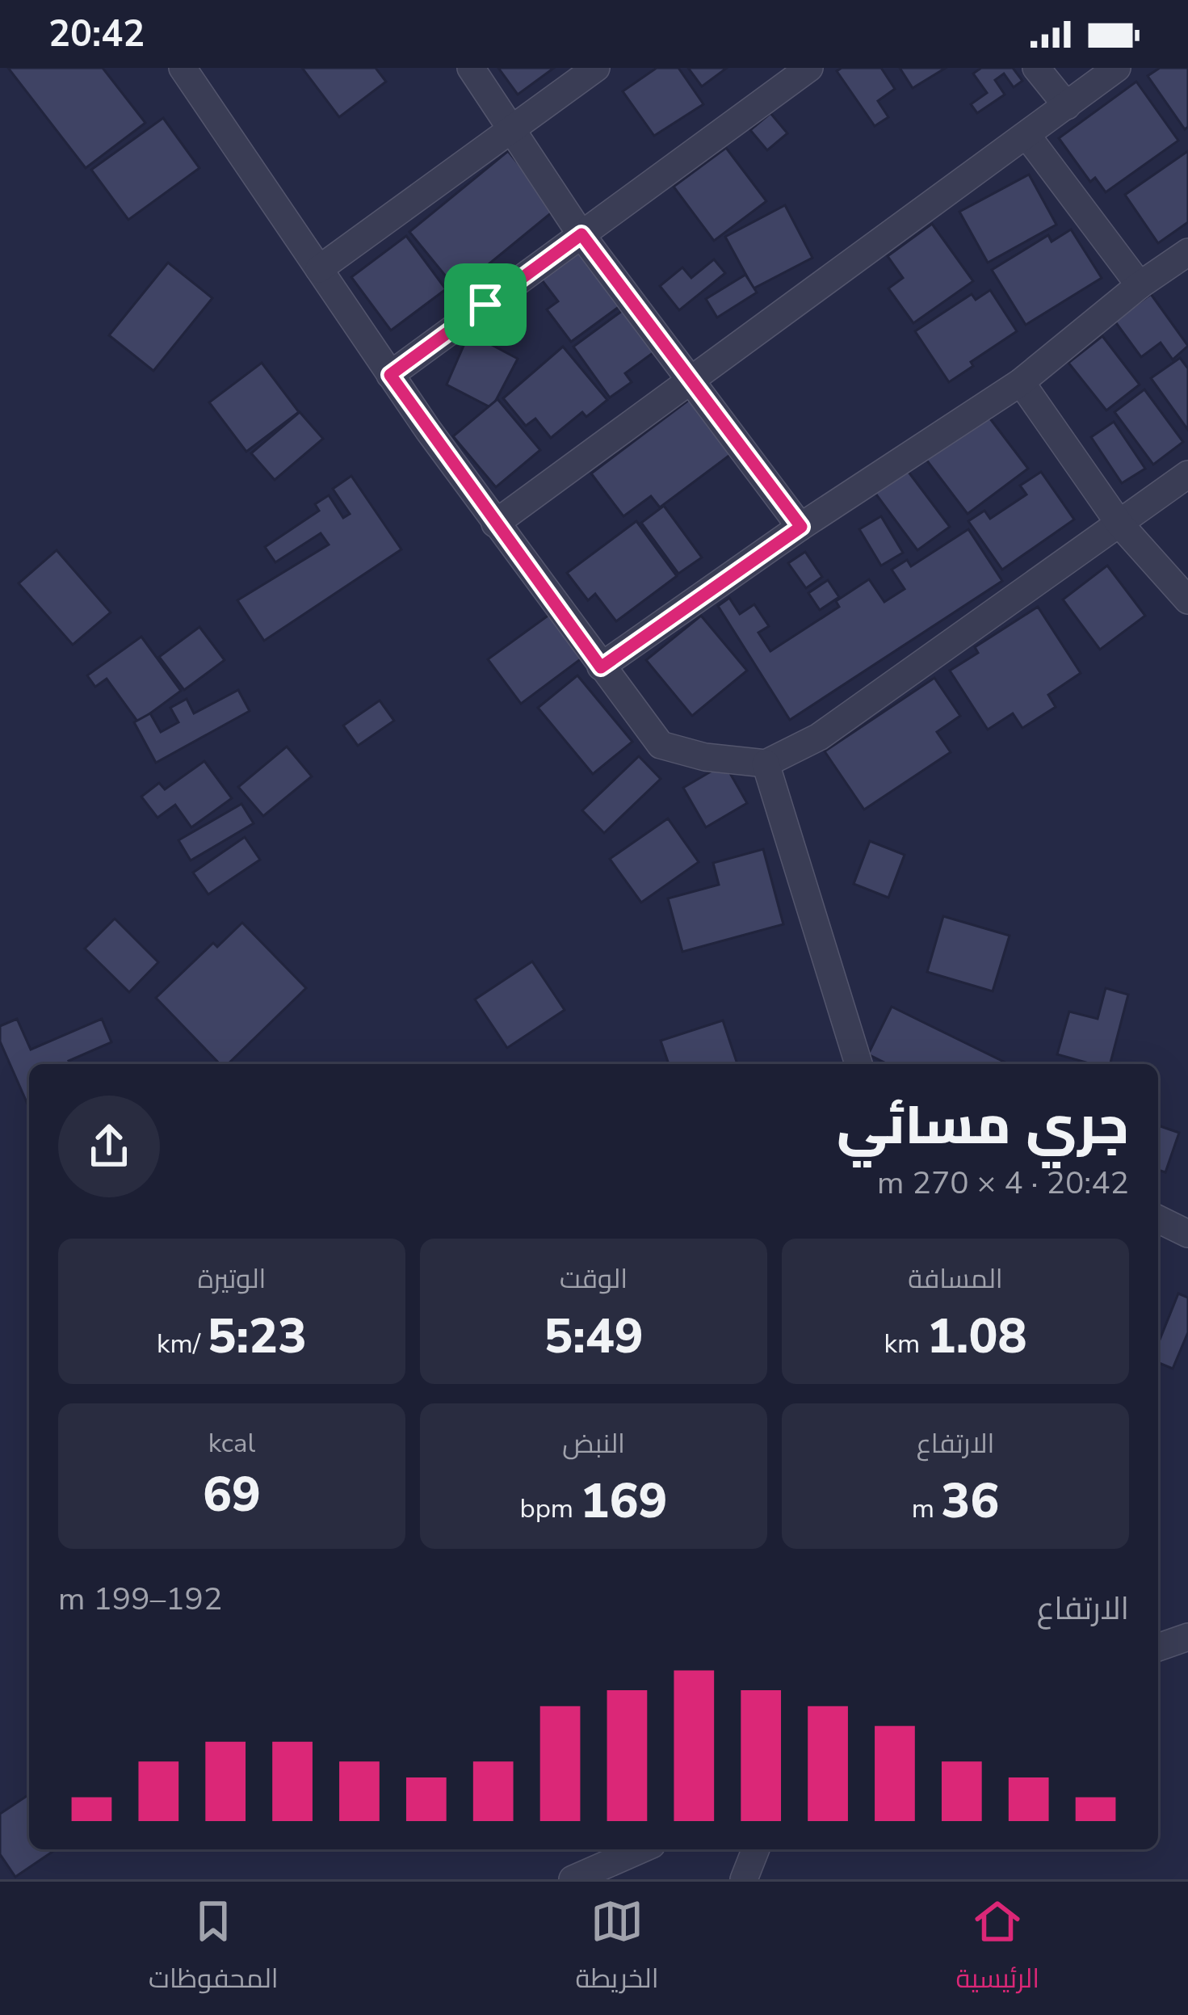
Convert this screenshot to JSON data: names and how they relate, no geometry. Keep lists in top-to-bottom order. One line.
{"page":{"status":"20:42","heading":["جري مسائي","20:42 · 4 × 270 m"],"stats":[["المسافة","1.08 km"],["الوقت","5:49"],["الوتيرة","5:23 /km"],["الارتفاع","36 m"],["النبض","169 bpm"],["kcal","69"]],"chart":["الارتفاع","192–199 m"],"tabs":["الرئيسية","الخريطة","المحفوظات"]}}
